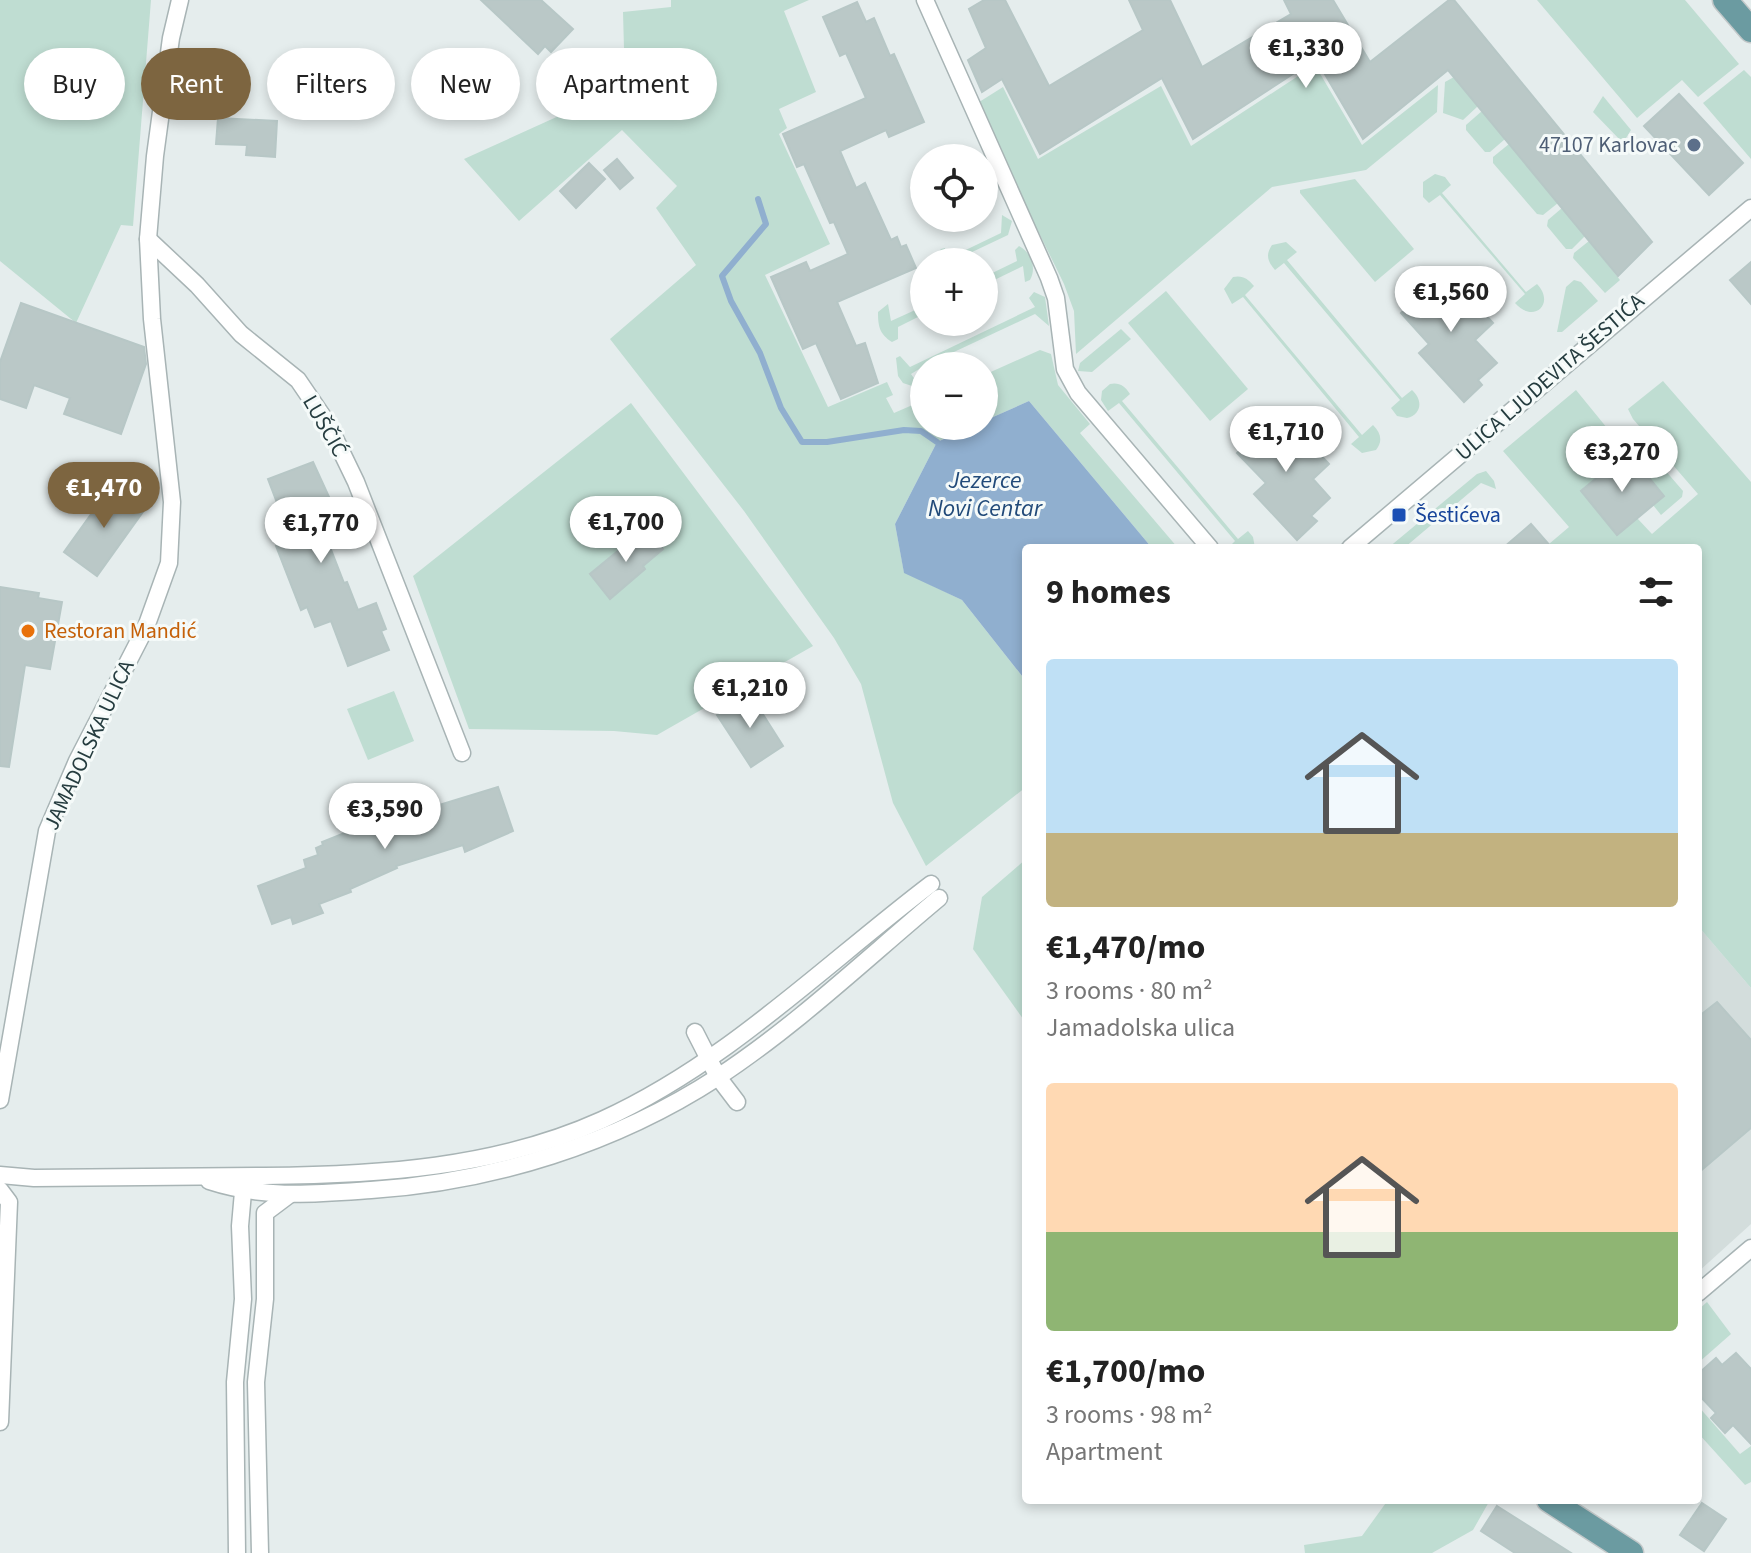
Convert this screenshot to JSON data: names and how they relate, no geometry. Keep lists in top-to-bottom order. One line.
{"streets":{"street":["ULICA LJUDEVITA ŠESTIĆA","LUŠČIĆ","JAMADOLSKA ULICA"]},"crossings":[["LUŠČIĆ","JAMADOLSKA ULICA"]],"water":["Jezerce Novi Centar"],"places":{"other":["47107 Karlovac","Restoran Mandić"],"transit":["Šestićeva"]},"page":{"price":["€1,330","€1,560","€1,710","€3,270","€1,470","€1,700","€1,770","€1,210","€3,590"],"chip":["Buy","Rent","Filters","New","Apartment"],"map_buttons":["+","−"],"heading":"9 homes","list":[{"name":"€1,470/mo","note":"3 rooms · 80 m² · Jamadolska ulica"},{"name":"€1,700/mo","note":"3 rooms · 98 m² · Apartment"}]}}
